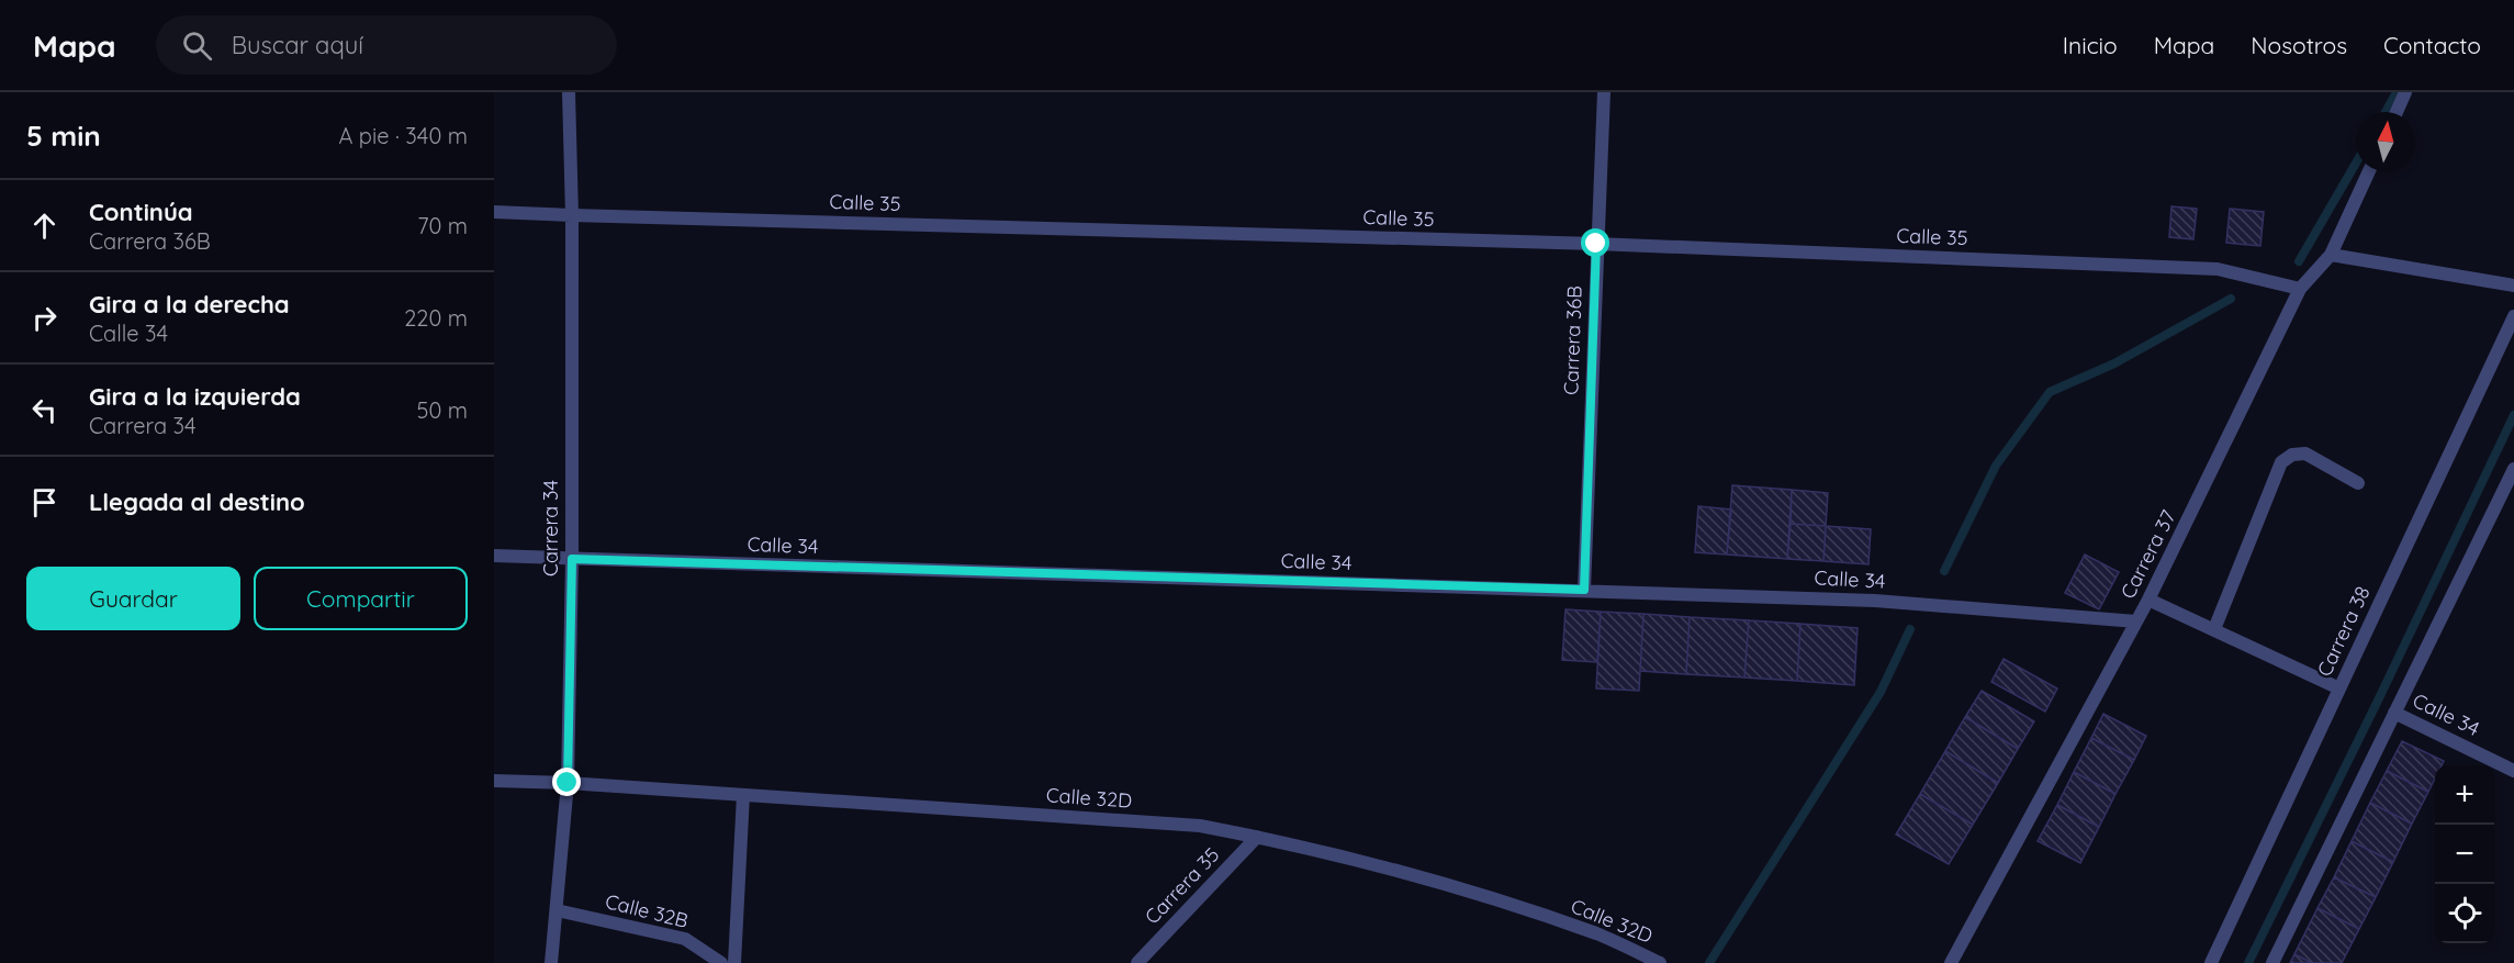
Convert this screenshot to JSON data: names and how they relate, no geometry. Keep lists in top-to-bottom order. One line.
{"streets":{"street":["Calle 35","Carrera 36B","Carrera 34","Calle 34","Carrera 37","Carrera 38","Calle 32D","Carrera 35","Calle 32B"]},"crossings":[["Calle 35","Carrera 36B"],["Calle 35","Carrera 34"],["Calle 35","Carrera 37"],["Carrera 36B","Calle 34"],["Carrera 34","Calle 34"],["Carrera 34","Calle 32D"],["Carrera 34","Calle 32B"],["Calle 34","Carrera 37"],["Calle 32D","Carrera 35"]],"north":"top","page":{"header":"Mapa","search":"Buscar aquí","nav":["Inicio","Mapa","Nosotros","Contacto"],"heading":["5 min","A pie · 340 m"],"list":[["Continúa","Carrera 36B","70 m"],["Gira a la derecha","Calle 34","220 m"],["Gira a la izquierda","Carrera 34","50 m"],"Llegada al destino"],"buttons":["Guardar","Compartir"],"map_buttons":["+","−"]}}
